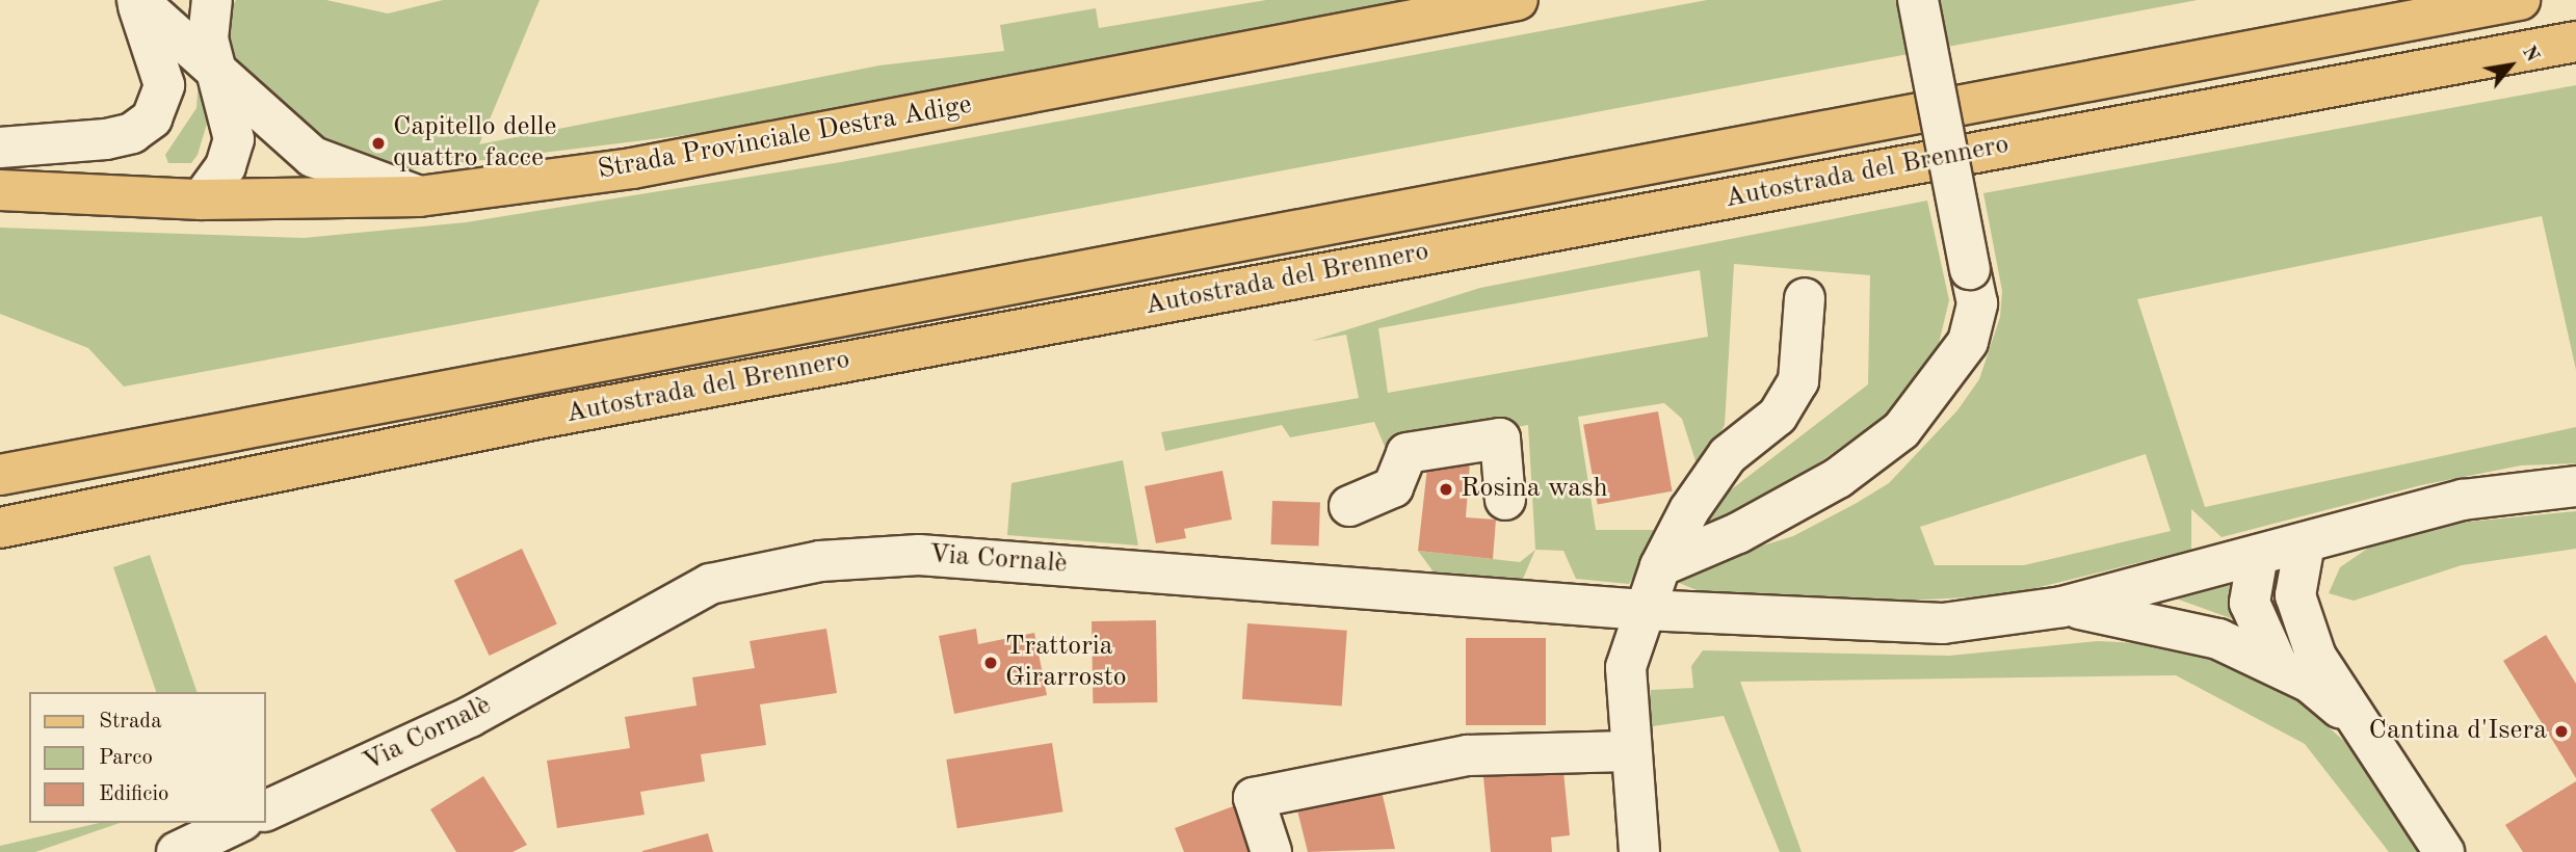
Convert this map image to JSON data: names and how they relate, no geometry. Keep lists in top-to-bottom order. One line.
{"streets":{"main road":["Strada Provinciale Destra Adige","Autostrada del Brennero"],"street":["Via Cornalè"]},"places":["Capitello delle quattro facce","Rosina wash","Trattoria Girarrosto","Cantina d'Isera"],"legend":["Strada","Parco","Edificio"],"north":"top right"}
